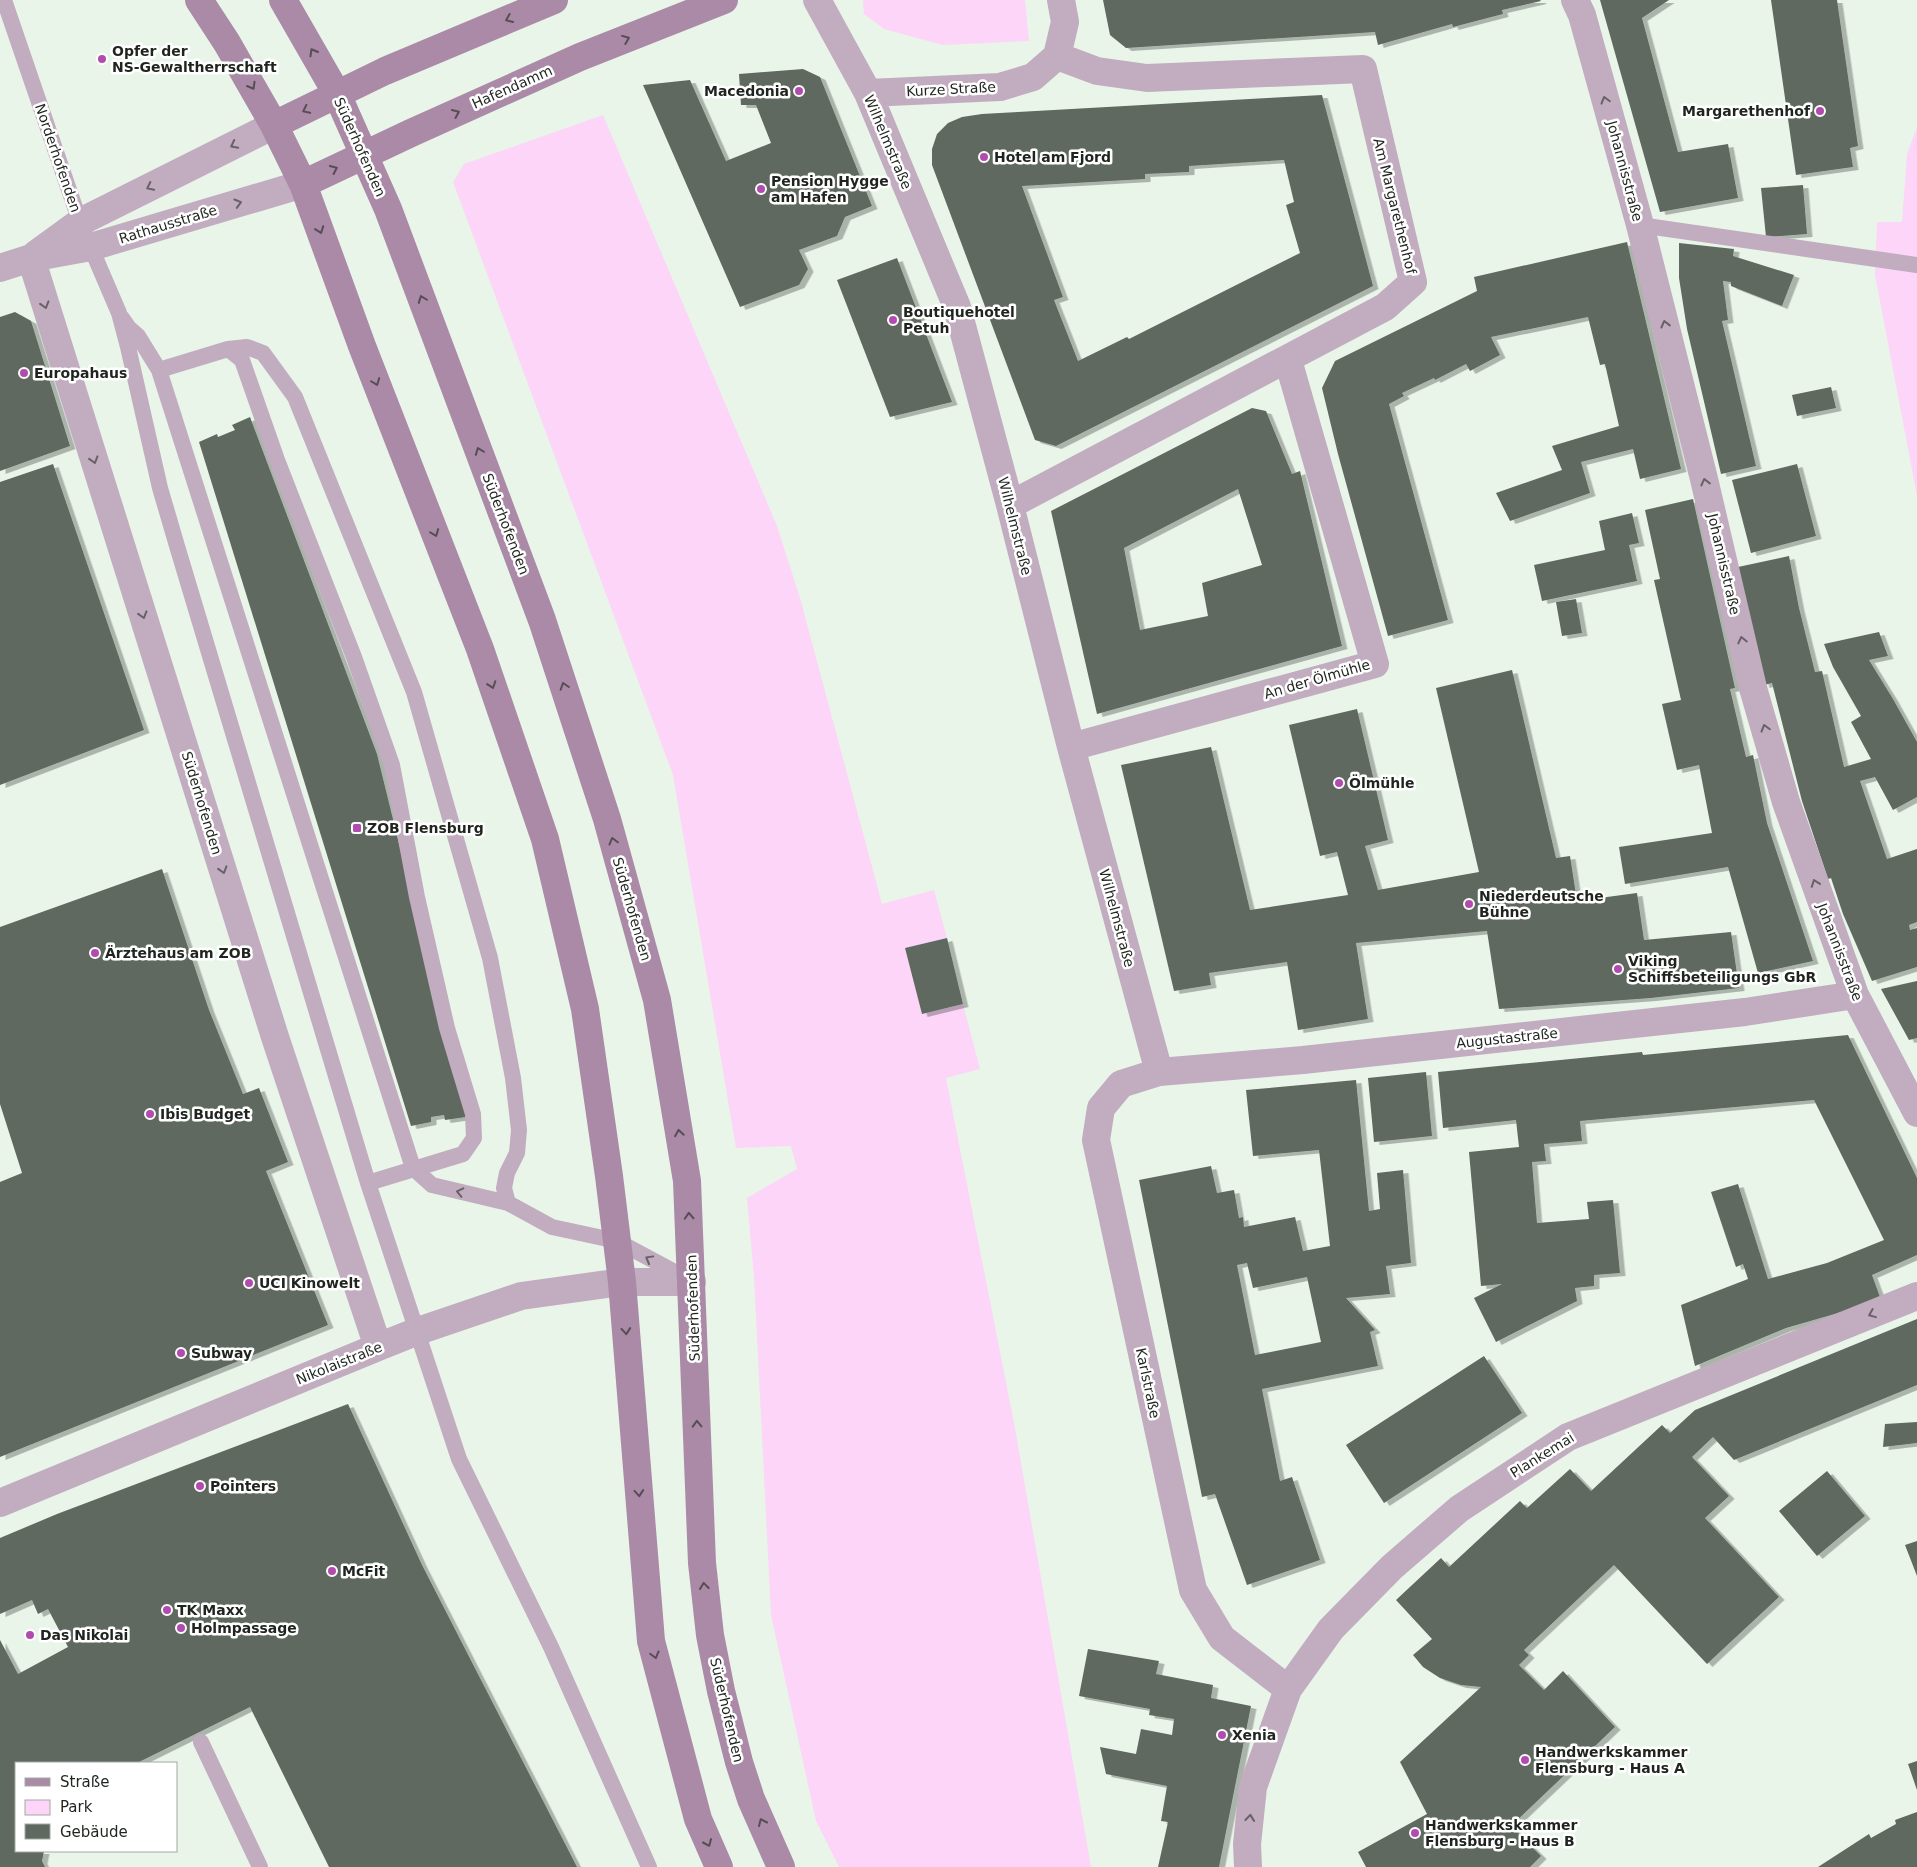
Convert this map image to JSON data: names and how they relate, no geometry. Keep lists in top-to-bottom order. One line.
{"streets":{"main road":["Hafendamm","Süderhofenden"],"street":["Kurze Straße","Wilhelmstraße","Johannisstraße","Am Margarethenhof","Rathausstraße","An der Ölmühle","Augustastraße","Nikolaistraße","Karlstraße","Plankemai"],"lane":["Norderhofenden"]},"crossings":[["Hafendamm","Süderhofenden"],["Hafendamm","Rathausstraße"],["Kurze Straße","Wilhelmstraße"],["Kurze Straße","Am Margarethenhof"],["Wilhelmstraße","Am Margarethenhof"],["Wilhelmstraße","An der Ölmühle"],["Wilhelmstraße","Augustastraße"],["Wilhelmstraße","Karlstraße"],["Süderhofenden","Rathausstraße"],["Süderhofenden","Nikolaistraße"],["Norderhofenden","Rathausstraße"],["Johannisstraße","Augustastraße"],["Am Margarethenhof","An der Ölmühle"],["Augustastraße","Karlstraße"],["Karlstraße","Plankemai"]],"one_way":["Johannisstraße"],"places":{"other":["Opfer der NS-Gewaltherrschaft","Macedonia","Margarethenhof","Hotel am Fjord","Pension Hygge am Hafen","Boutiquehotel Petuh","Europahaus","Ölmühle","Niederdeutsche Bühne","Ärztehaus am ZOB","Viking Schiffsbeteiligungs GbR","Ibis Budget","UCI Kinowelt","Subway","Pointers","McFit","TK Maxx","Holmpassage","Das Nikolai","Xenia","Handwerkskammer Flensburg - Haus A","Handwerkskammer Flensburg - Haus B"],"transit":["ZOB Flensburg"]},"legend":["Straße","Park","Gebäude"]}
